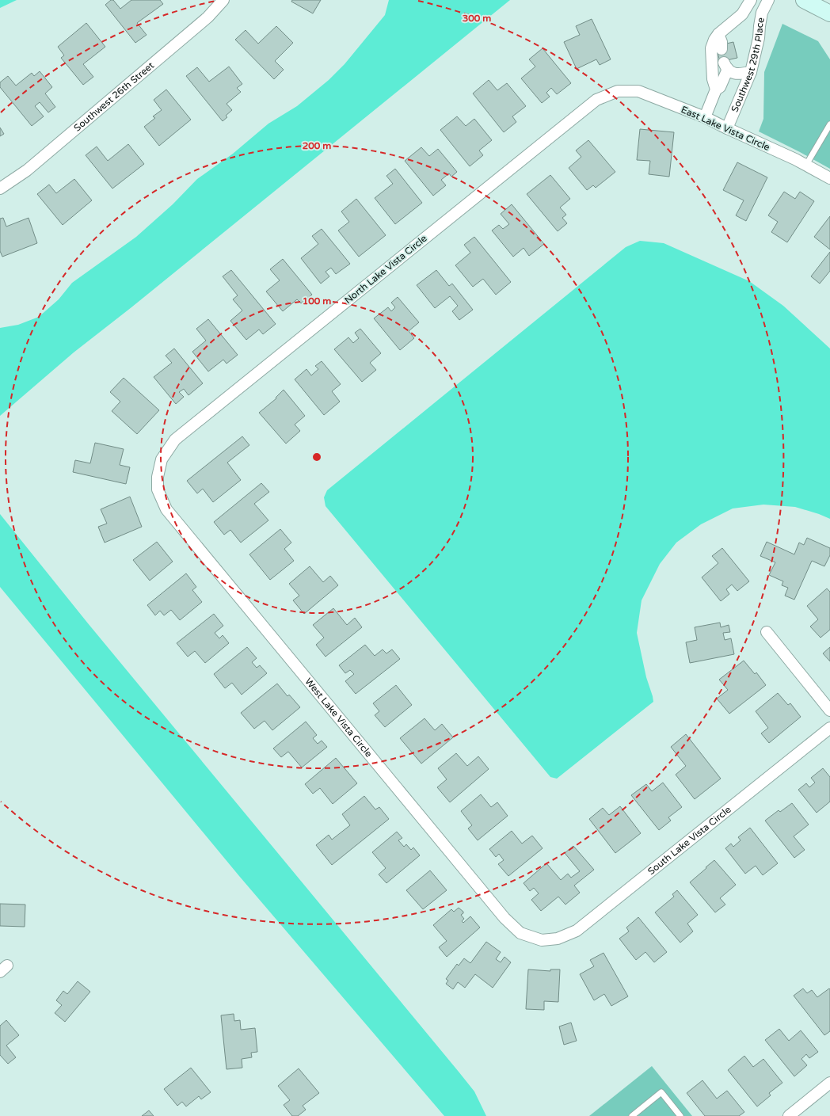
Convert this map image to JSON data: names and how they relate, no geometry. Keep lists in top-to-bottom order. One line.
{"streets":{"street":["Southwest 29th Place","Southwest 26th Street","East Lake Vista Circle","North Lake Vista Circle","West Lake Vista Circle","South Lake Vista Circle"]},"crossings":[["Southwest 29th Place","East Lake Vista Circle"],["East Lake Vista Circle","North Lake Vista Circle"],["North Lake Vista Circle","West Lake Vista Circle"],["West Lake Vista Circle","South Lake Vista Circle"]],"rings":["300 m","200 m","100 m"]}
